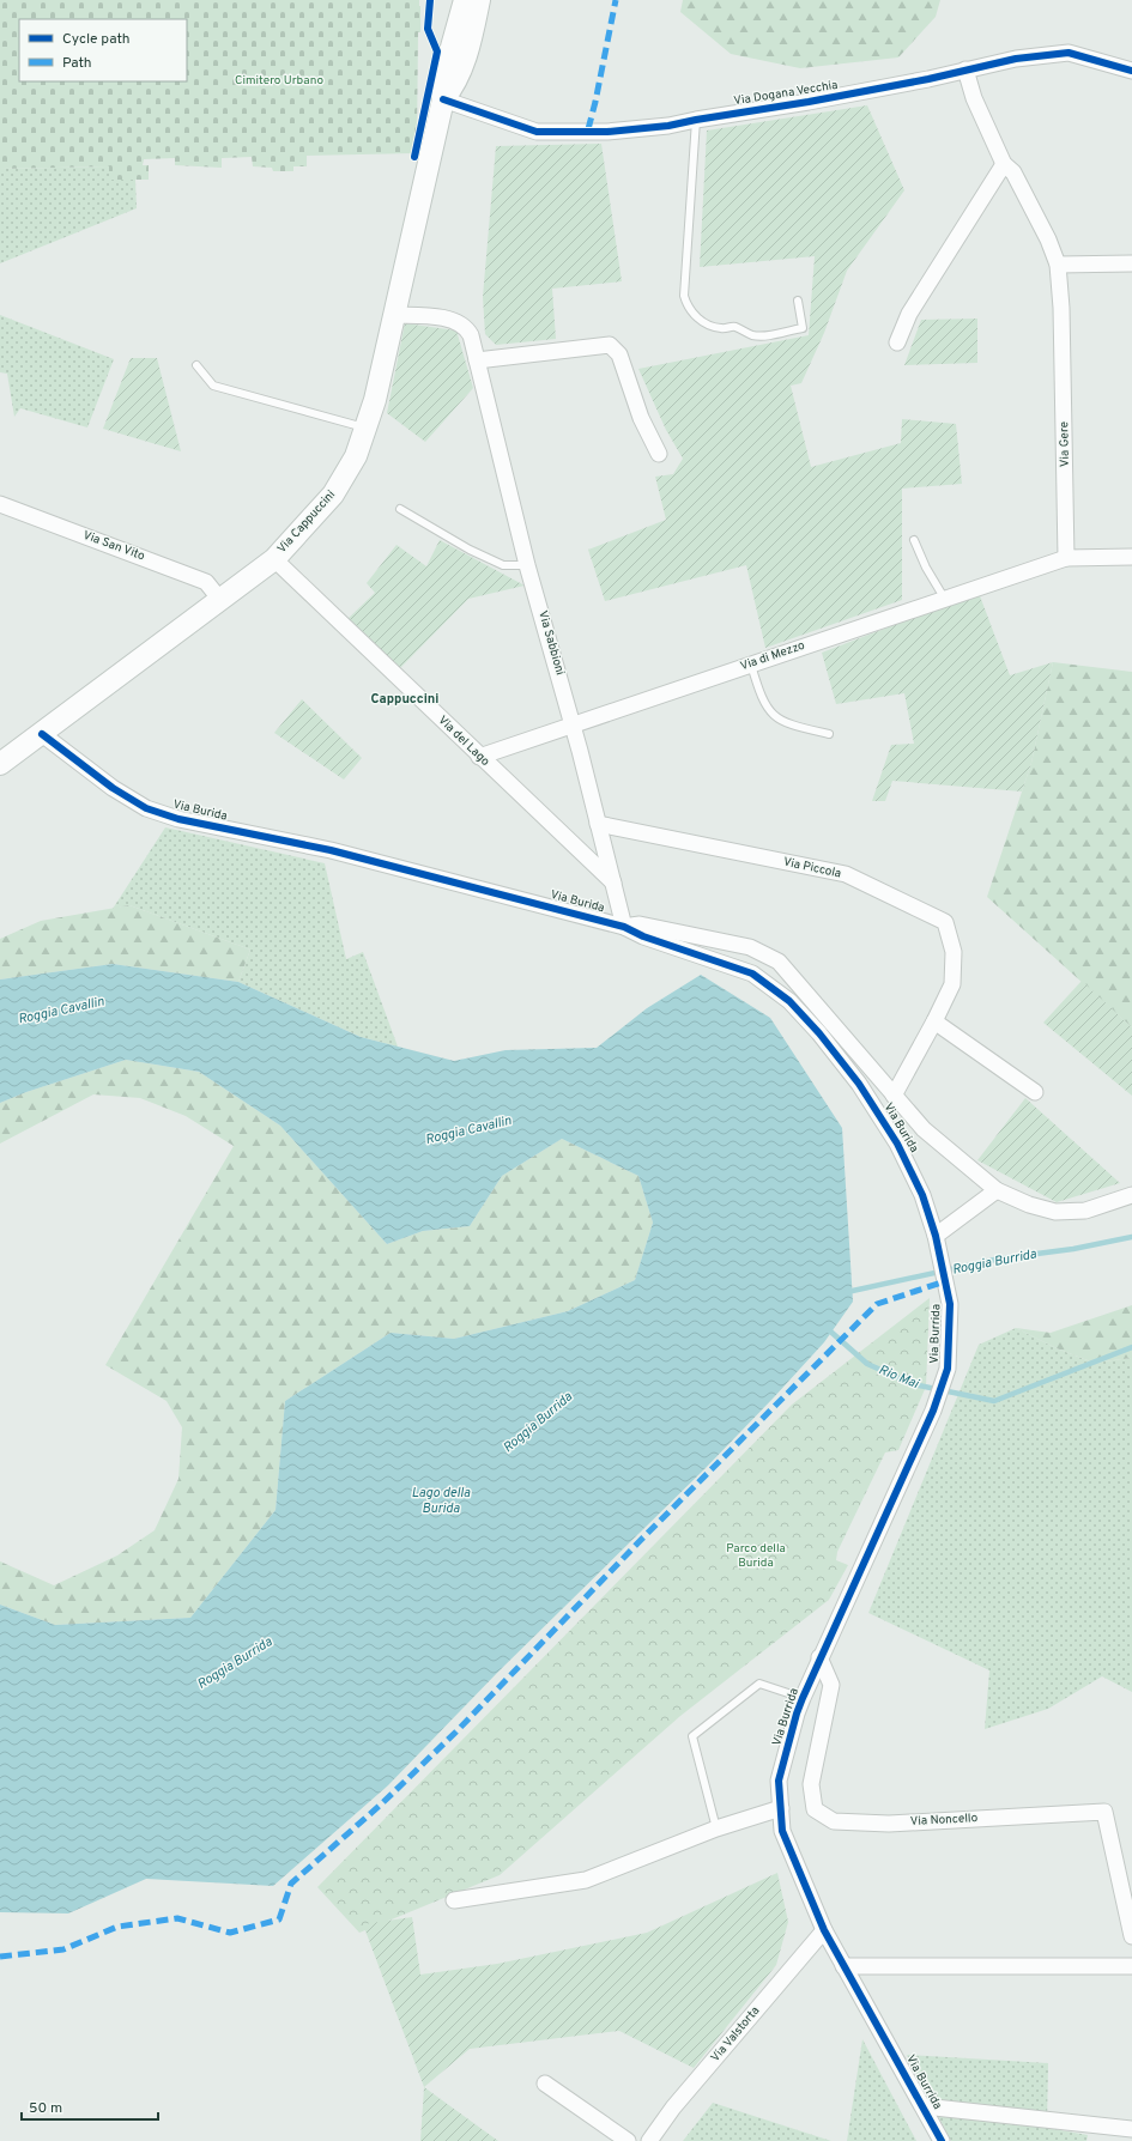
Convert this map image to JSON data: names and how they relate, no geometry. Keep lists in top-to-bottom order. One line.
{"streets":{"main road":["Via Cappuccini"],"street":["Via Dogana Vecchia","Via Gere","Via San Vito","Via Sabbioni","Via di Mezzo","Via del Lago","Via Burida","Via Piccola","Via Burrida","Via Noncello","Via Valstorta"]},"crossings":[["Via Dogana Vecchia","Via Gere"],["Via Dogana Vecchia","Via Cappuccini"],["Via Gere","Via di Mezzo"],["Via Cappuccini","Via San Vito"],["Via Cappuccini","Via Sabbioni"],["Via Cappuccini","Via del Lago"],["Via Cappuccini","Via Burida"],["Via Sabbioni","Via di Mezzo"],["Via Sabbioni","Via del Lago"],["Via Sabbioni","Via Burida"],["Via Sabbioni","Via Piccola"],["Via di Mezzo","Via del Lago"],["Via Burida","Via Burrida"],["Via Burrida","Via Noncello"],["Via Burrida","Via Valstorta"]],"districts":["Cappuccini"],"water":["Roggia Cavallin","Roggia Burrida","Rio Mai","Lago della Burida"],"parks":["Cimitero Urbano","Parco della Burida"],"legend":["Cycle path","Path"],"scale_bar":"50 m"}
